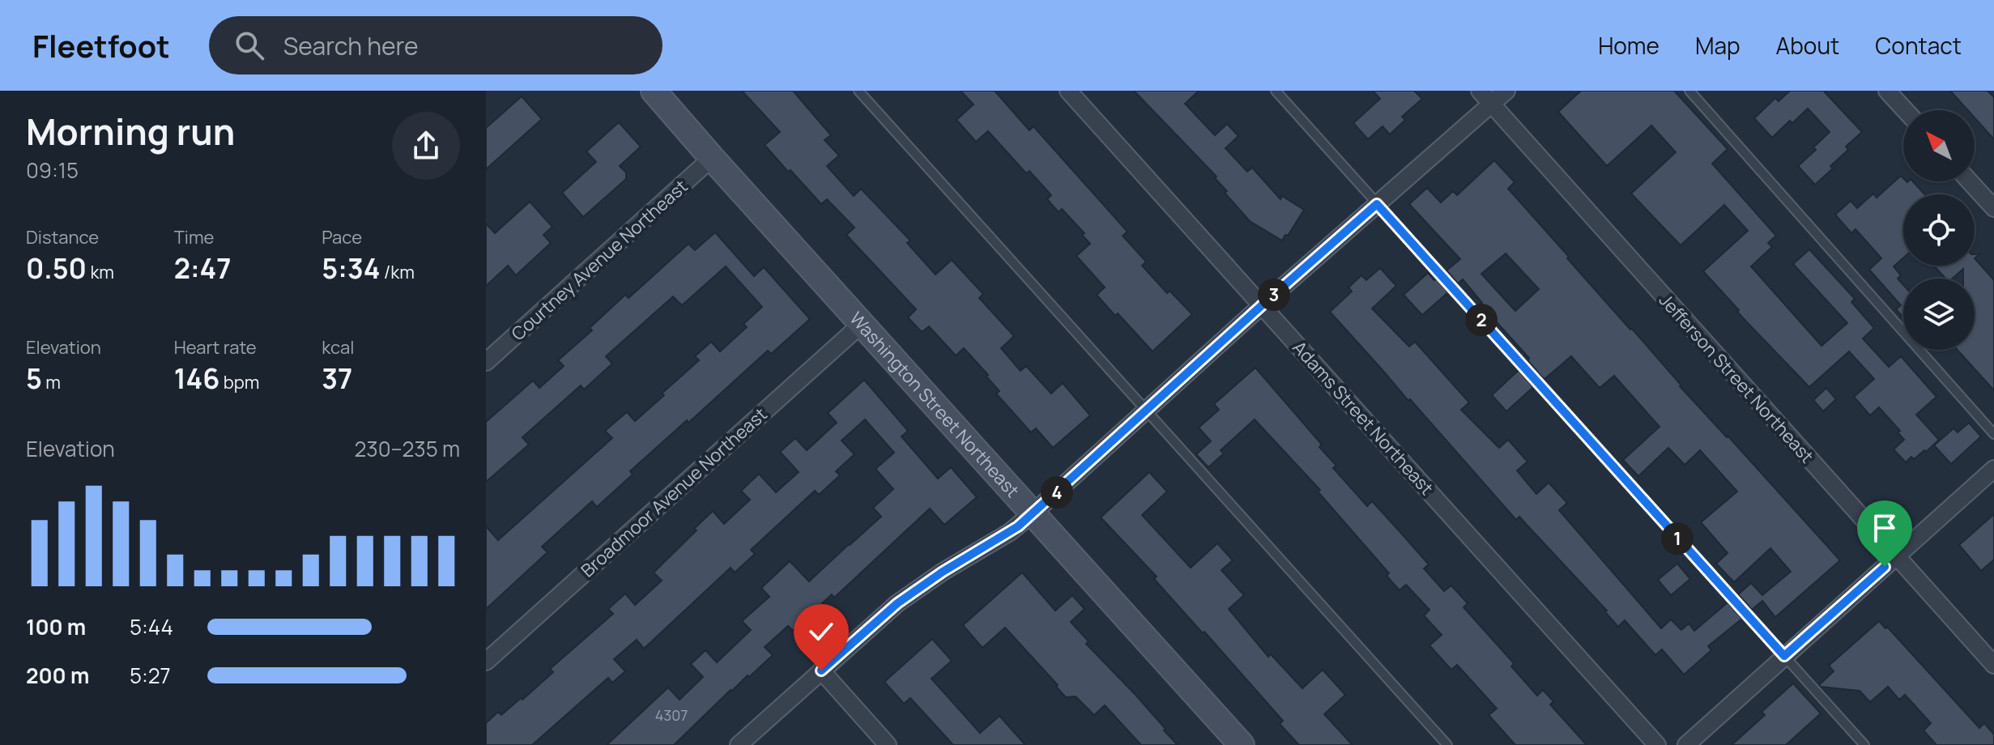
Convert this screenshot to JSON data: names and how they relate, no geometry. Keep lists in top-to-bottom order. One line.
{"streets":{"street":["Courtney Avenue Northeast","Jefferson Street Northeast","Washington Street Northeast","Adams Street Northeast","Broadmoor Avenue Northeast"]},"crossings":[["Courtney Avenue Northeast","Washington Street Northeast"],["Washington Street Northeast","Broadmoor Avenue Northeast"]],"house_numbers":["4307"],"north":"top left","page":{"header":"Fleetfoot","search":"Search here","nav":["Home","Map","About","Contact"],"heading":["Morning run","09:15"],"stats":[["Distance","0.50 km"],["Time","2:47"],["Pace","5:34 /km"],["Elevation","5 m"],["Heart rate","146 bpm"],["kcal","37"]],"pins":["3","2","4","1"],"chart":["Elevation","230–235 m"],"list":[{"name":"100 m","note":"5:44"},{"name":"200 m","note":"5:27"}]}}
